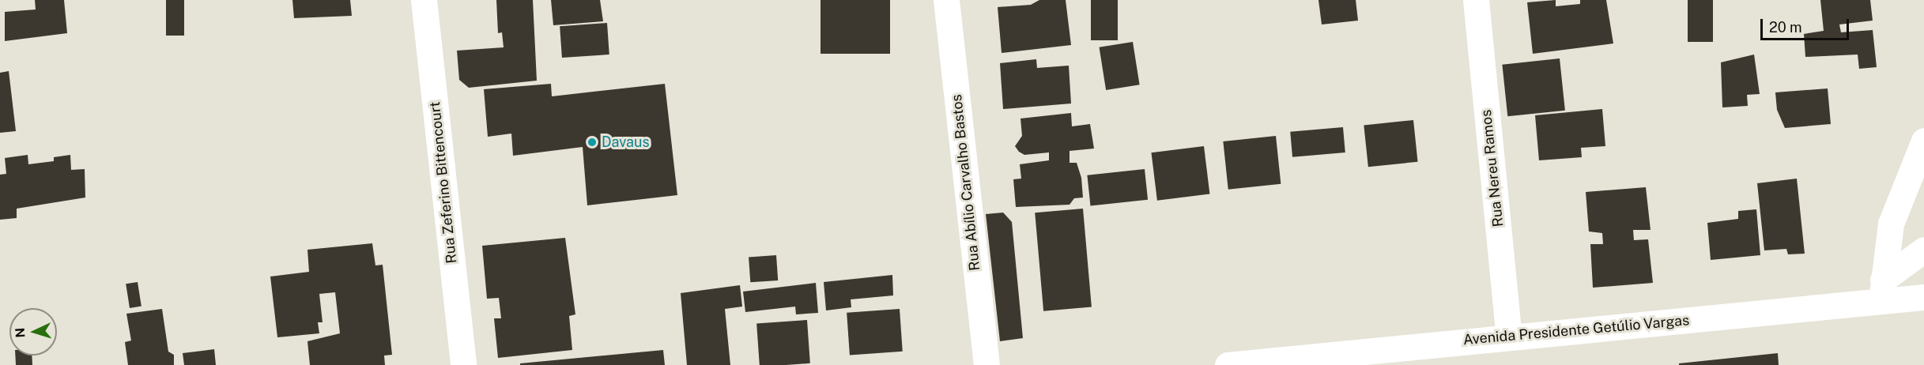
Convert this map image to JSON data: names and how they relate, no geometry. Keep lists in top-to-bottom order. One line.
{"streets":{"street":["Rua Nereu Ramos","Rua Zeferino Bittencourt","Rua Abílio Carvalho Bastos","Avenida Presidente Getúlio Vargas"]},"crossings":[["Rua Nereu Ramos","Avenida Presidente Getúlio Vargas"]],"places":["Davaus"],"scale_bar":"20 m","north":"left"}
